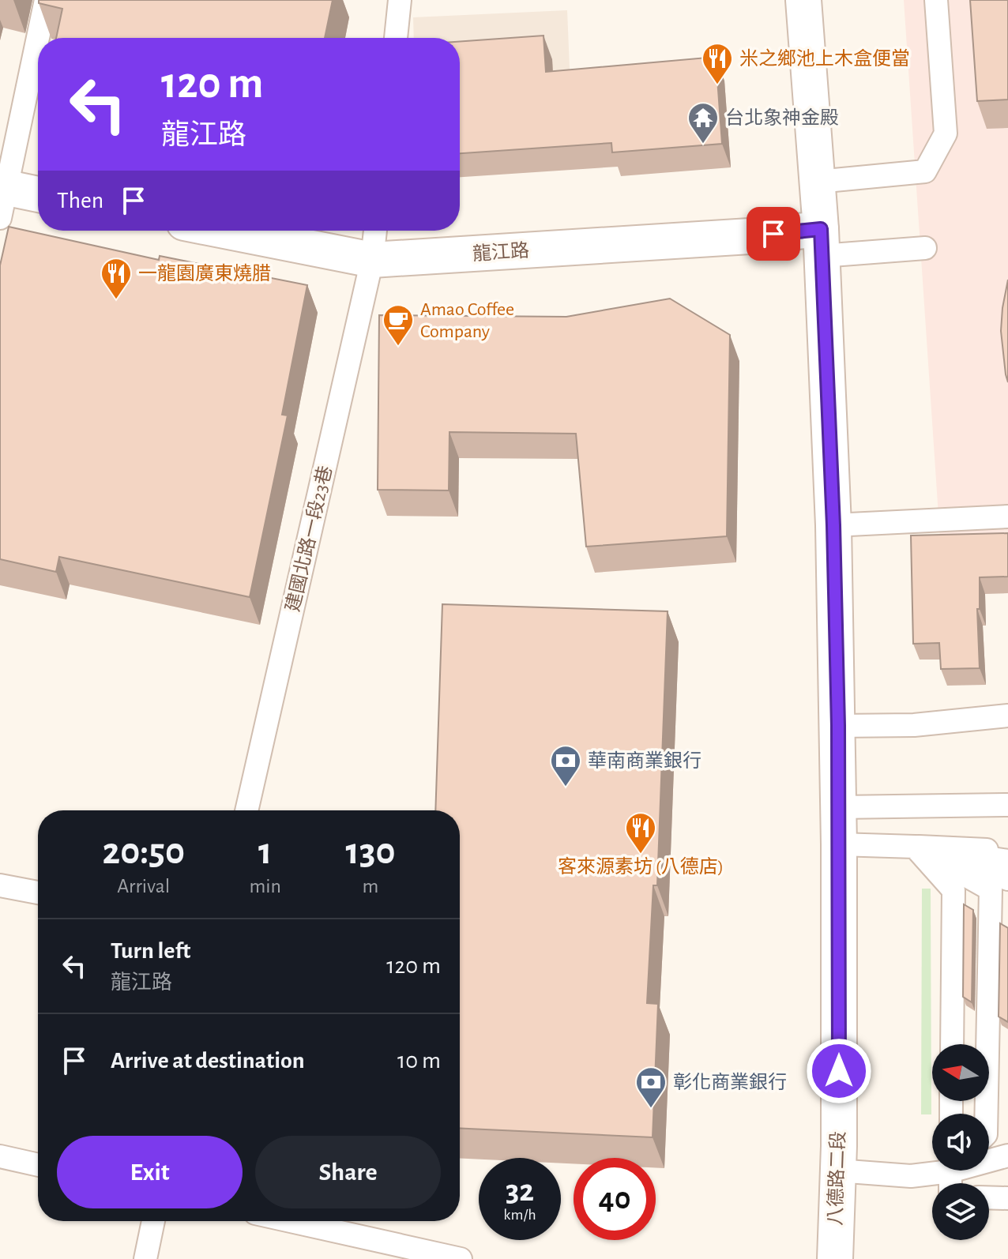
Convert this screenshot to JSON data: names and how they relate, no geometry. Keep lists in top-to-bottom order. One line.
{"streets":{"street":["龍江路","八德路二段"],"lane":["建國北路一段23巷"]},"crossings":[["龍江路","建國北路一段23巷"],["龍江路","八德路二段"]],"places":{"restaurant":["米之鄉池上木盒便當","一龍園廣東燒腊","客來源素坊 (八德店)"],"temple":["台北象神金殿"],"cafe":["Amao Coffee Company"],"bank":["華南商業銀行","彰化商業銀行"]},"north":"left","page":{"turn":["120 m","龍江路"],"then":"Then","eta":["20:50","Arrival","1","min","130","m"],"list":[{"name":"Turn left","note":"龍江路","value":"120 m"},{"name":"Arrive at destination","value":"10 m"}],"buttons":["Exit","Share"],"speed":"32 km/h","limit":"40"}}
